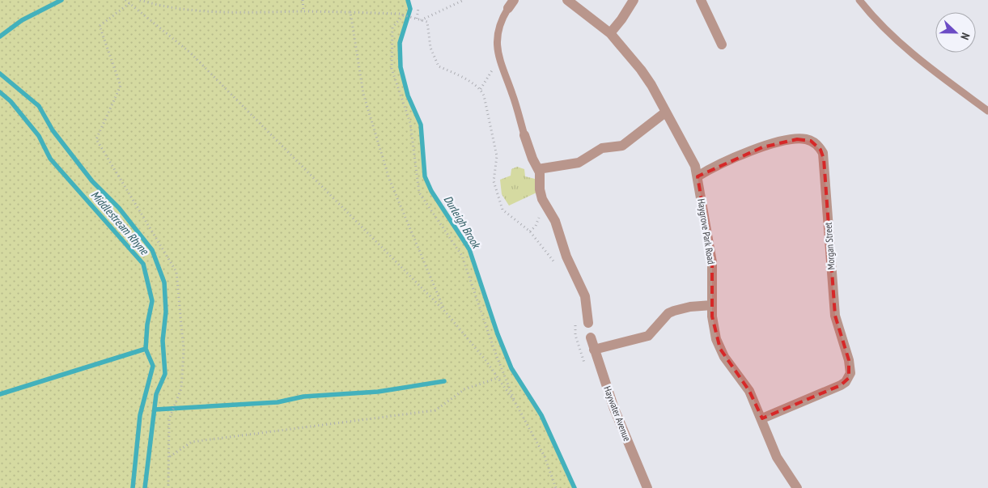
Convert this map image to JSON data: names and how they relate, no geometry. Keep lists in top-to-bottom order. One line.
{"streets":{"street":["Haygrove Park Road","Morgan Street","Haywater Avenue"]},"crossings":[["Haygrove Park Road","Morgan Street"]],"water":["Durleigh Brook","Middlestream Rhyne"],"north":"right"}
